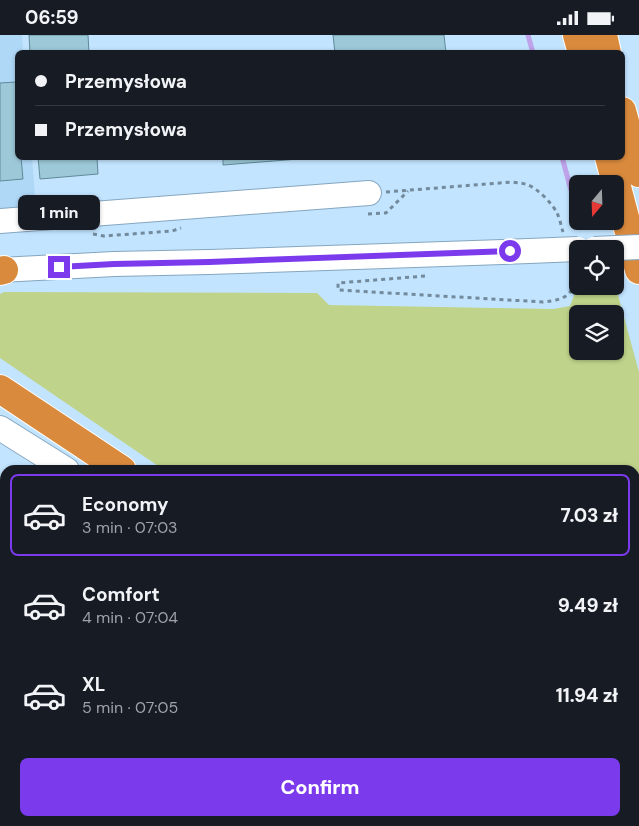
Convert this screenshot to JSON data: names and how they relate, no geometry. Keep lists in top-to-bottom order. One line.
{"north":"bottom","page":{"status":"06:59","banner":["Przemysłowa","Przemysłowa"],"bubble":"1 min","list":[{"name":"Economy","note":"3 min · 07:03","value":"7.03 zł"},{"name":"Comfort","note":"4 min · 07:04","value":"9.49 zł"},{"name":"XL","note":"5 min · 07:05","value":"11.94 zł"}],"buttons":"Confirm"}}
